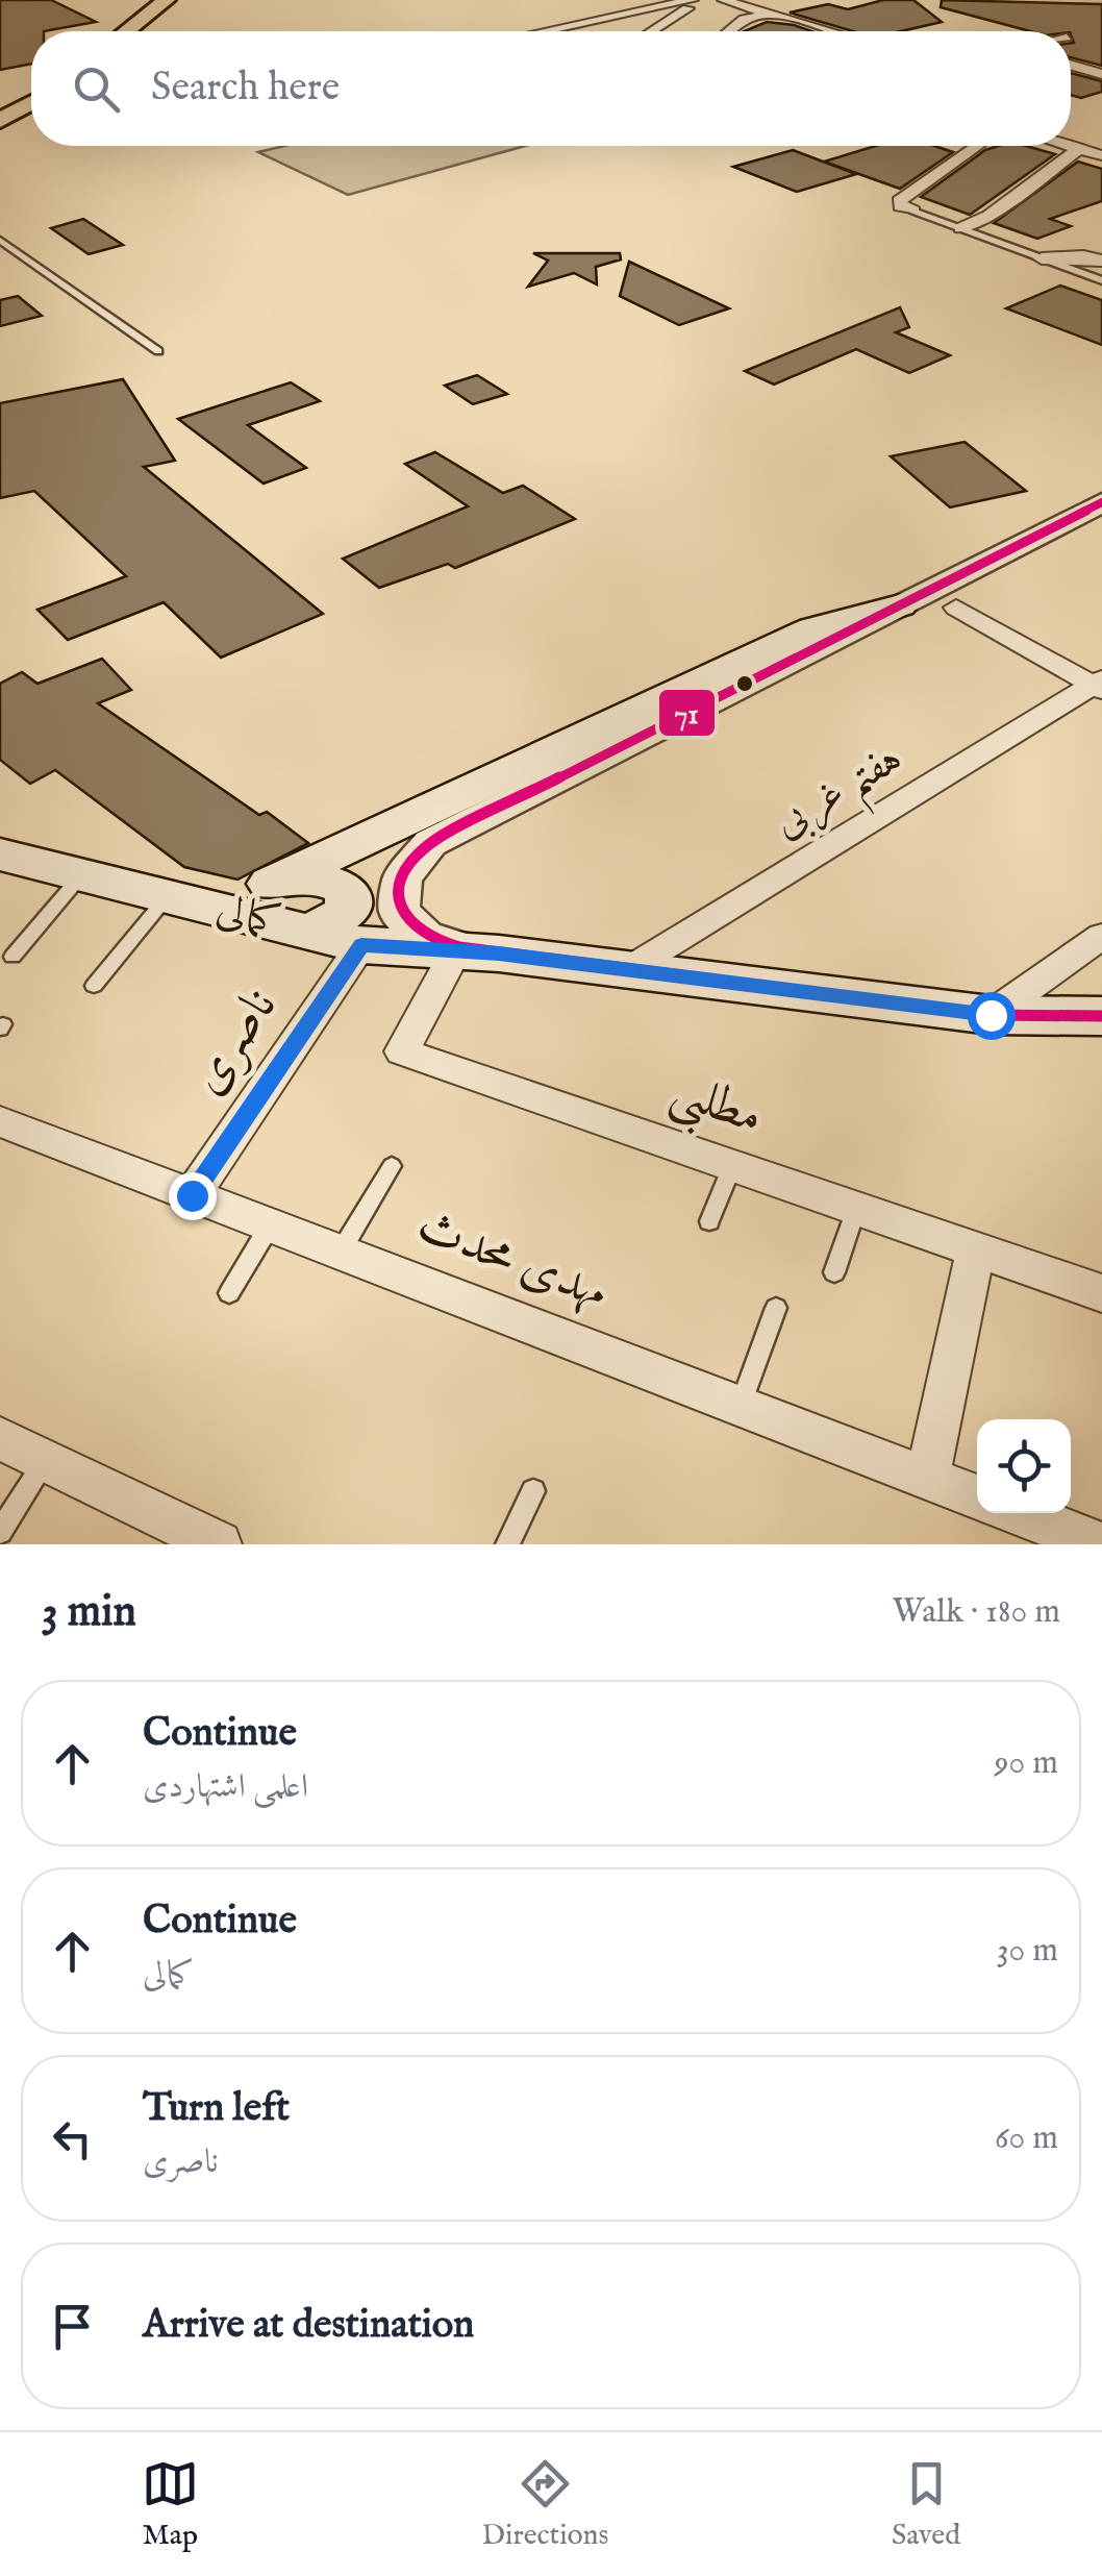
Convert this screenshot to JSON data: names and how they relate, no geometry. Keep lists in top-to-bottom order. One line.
{"streets":{"main road":["کمالی"],"street":["هفتم غربی","ناصری","مطلبی","مهدی محدث"]},"crossings":[["هفتم غربی","کمالی"],["کمالی","ناصری"],["کمالی","مطلبی"],["ناصری","مهدی محدث"]],"lines":["transit line 71"],"page":{"search":"Search here","heading":["3 min","Walk · 180 m"],"list":[["Continue","اعلمی اشتهاردی","90 m"],["Continue","کمالی","30 m"],["Turn left","ناصری","60 m"],"Arrive at destination"],"nav":["Map","Directions","Saved"]}}
